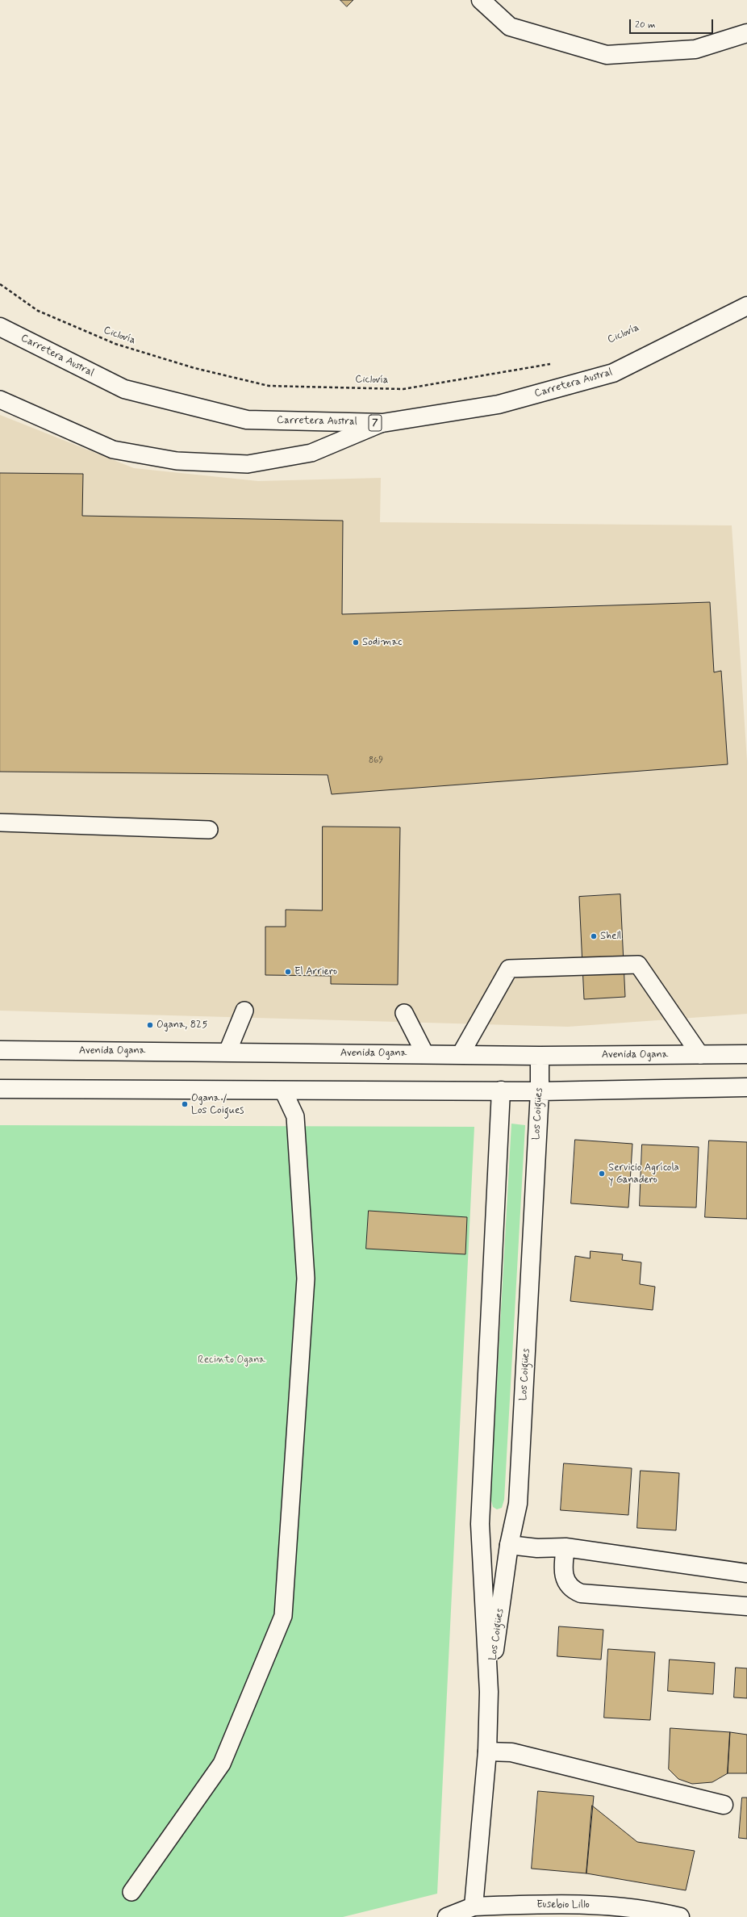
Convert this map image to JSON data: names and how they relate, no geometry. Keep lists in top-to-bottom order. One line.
{"streets":{"main road":["Carretera Austral","7","Avenida Ogana","Los Coigües","Eusebio Lillo"],"path":["Ciclovía"]},"crossings":[["Avenida Ogana","Los Coigües"],["Los Coigües","Eusebio Lillo"]],"parks":["Recinto Ogana"],"places":["Sodimac","Shell","El Arriero","Ogana, 825","Ogana / Los Coigues","Servicio Agrícola y Ganadero"],"house_numbers":["869"],"scale_bar":"20 m"}
